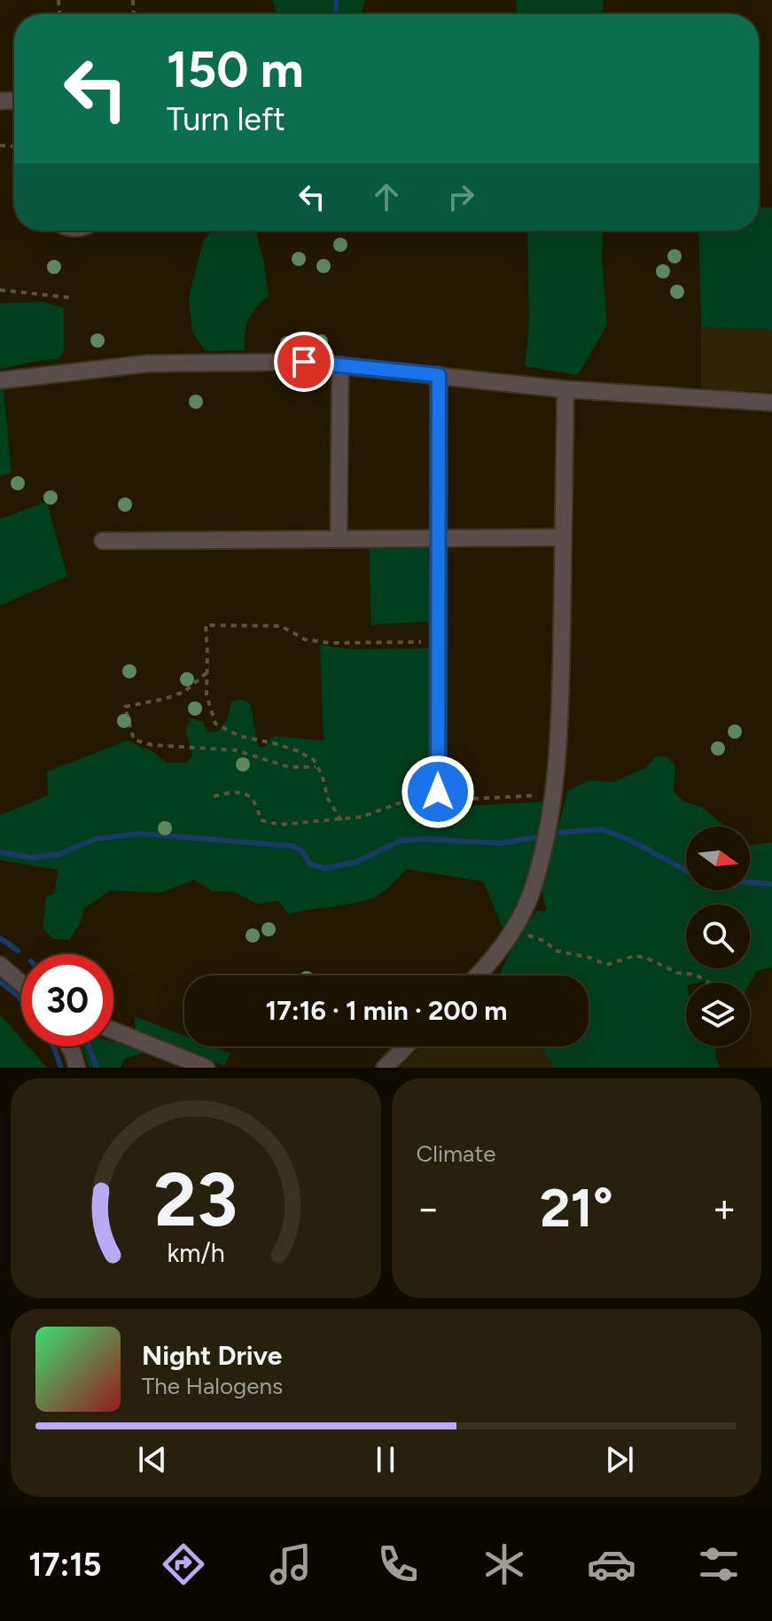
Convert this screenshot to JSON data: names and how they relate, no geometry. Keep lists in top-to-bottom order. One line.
{"north":"right","page":{"turn":["150 m","Turn left"],"limit":"30","trip":"17:16 · 1 min · 200 m","tile":"Climate","heat":["−","21°","+"],"song":["Night Drive","The Halogens"],"tabs":"17:15","gauge":["23","km/h"]}}
